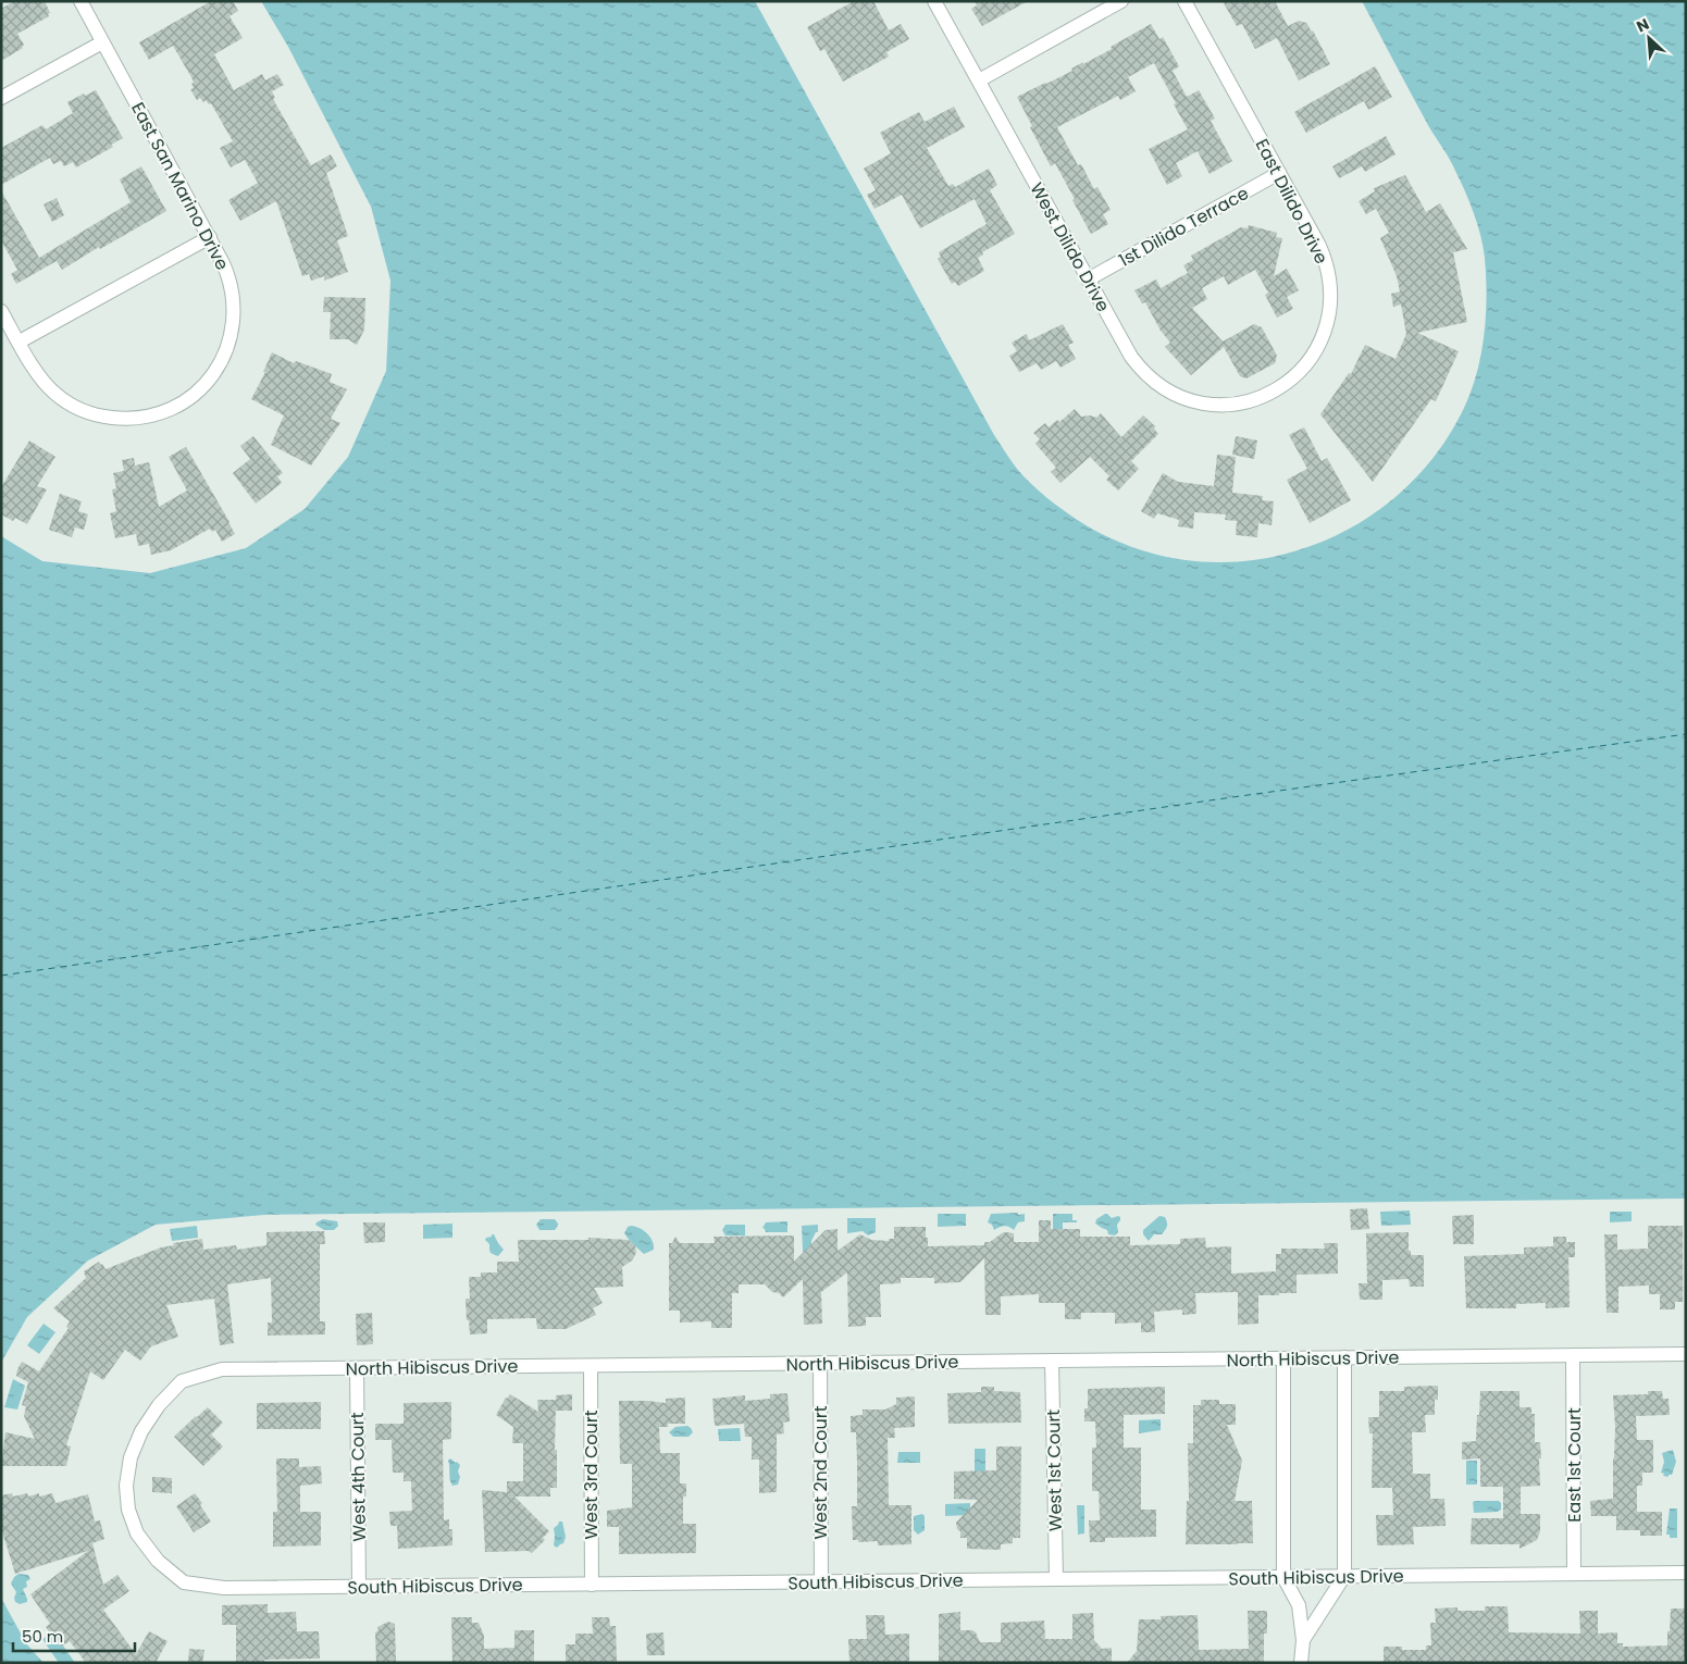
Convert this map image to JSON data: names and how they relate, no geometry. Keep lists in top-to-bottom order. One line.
{"streets":{"street":["East San Marino Drive","East Dilido Drive","1st Dilido Terrace","West Dilido Drive","North Hibiscus Drive","East 1st Court","West 1st Court","West 2nd Court","West 3rd Court","West 4th Court","South Hibiscus Drive"]},"crossings":[["East Dilido Drive","1st Dilido Terrace"],["East Dilido Drive","West Dilido Drive"],["1st Dilido Terrace","West Dilido Drive"],["North Hibiscus Drive","East 1st Court"],["North Hibiscus Drive","West 1st Court"],["North Hibiscus Drive","West 2nd Court"],["North Hibiscus Drive","West 3rd Court"],["North Hibiscus Drive","West 4th Court"],["North Hibiscus Drive","South Hibiscus Drive"],["East 1st Court","South Hibiscus Drive"],["West 1st Court","South Hibiscus Drive"],["West 2nd Court","South Hibiscus Drive"],["West 3rd Court","South Hibiscus Drive"],["West 4th Court","South Hibiscus Drive"]],"scale_bar":"50 m","north":"top left"}
